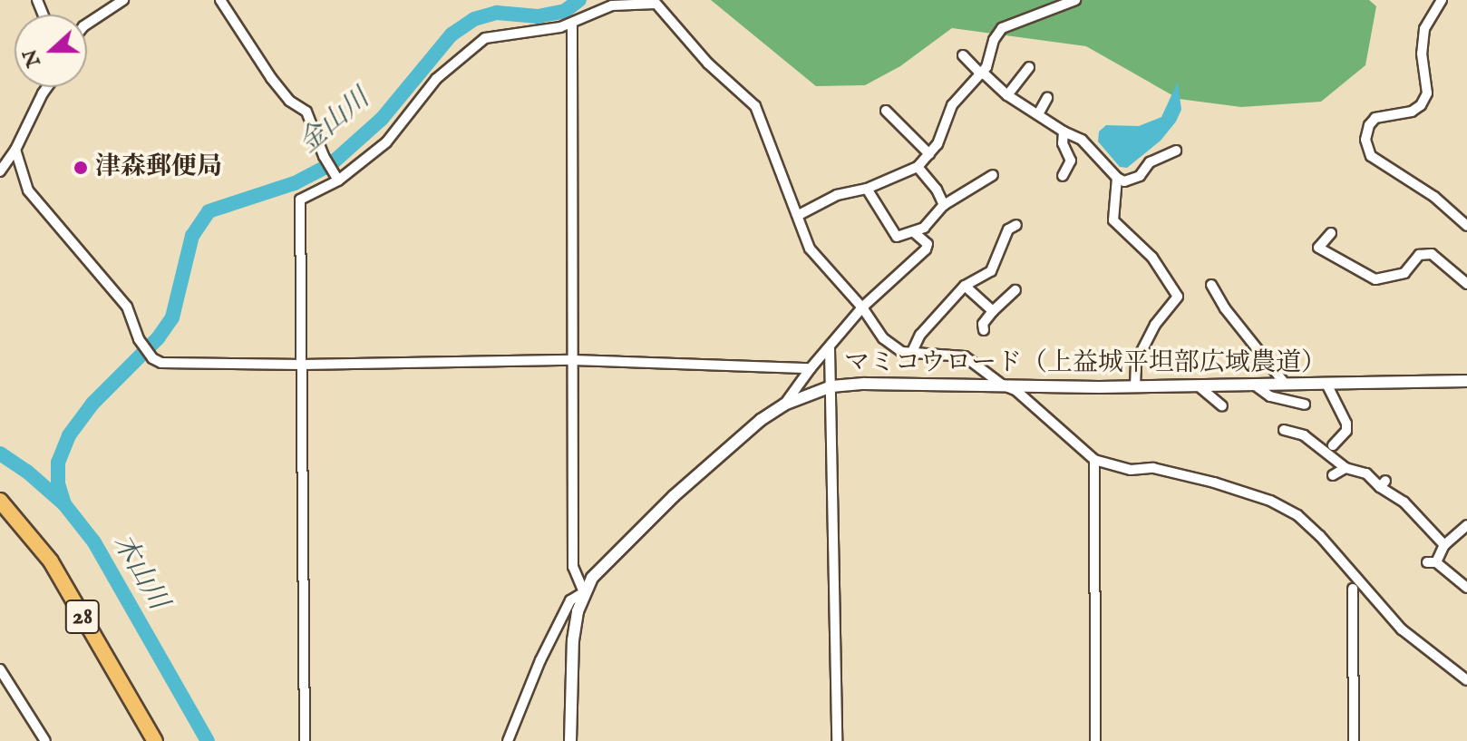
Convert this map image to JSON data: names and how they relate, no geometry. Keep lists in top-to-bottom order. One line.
{"streets":{"main road":["28"],"street":["マミコウロード（上益城平坦部広域農道）"]},"water":["金山川","木山川"],"places":["津森郵便局"],"north":"left"}
